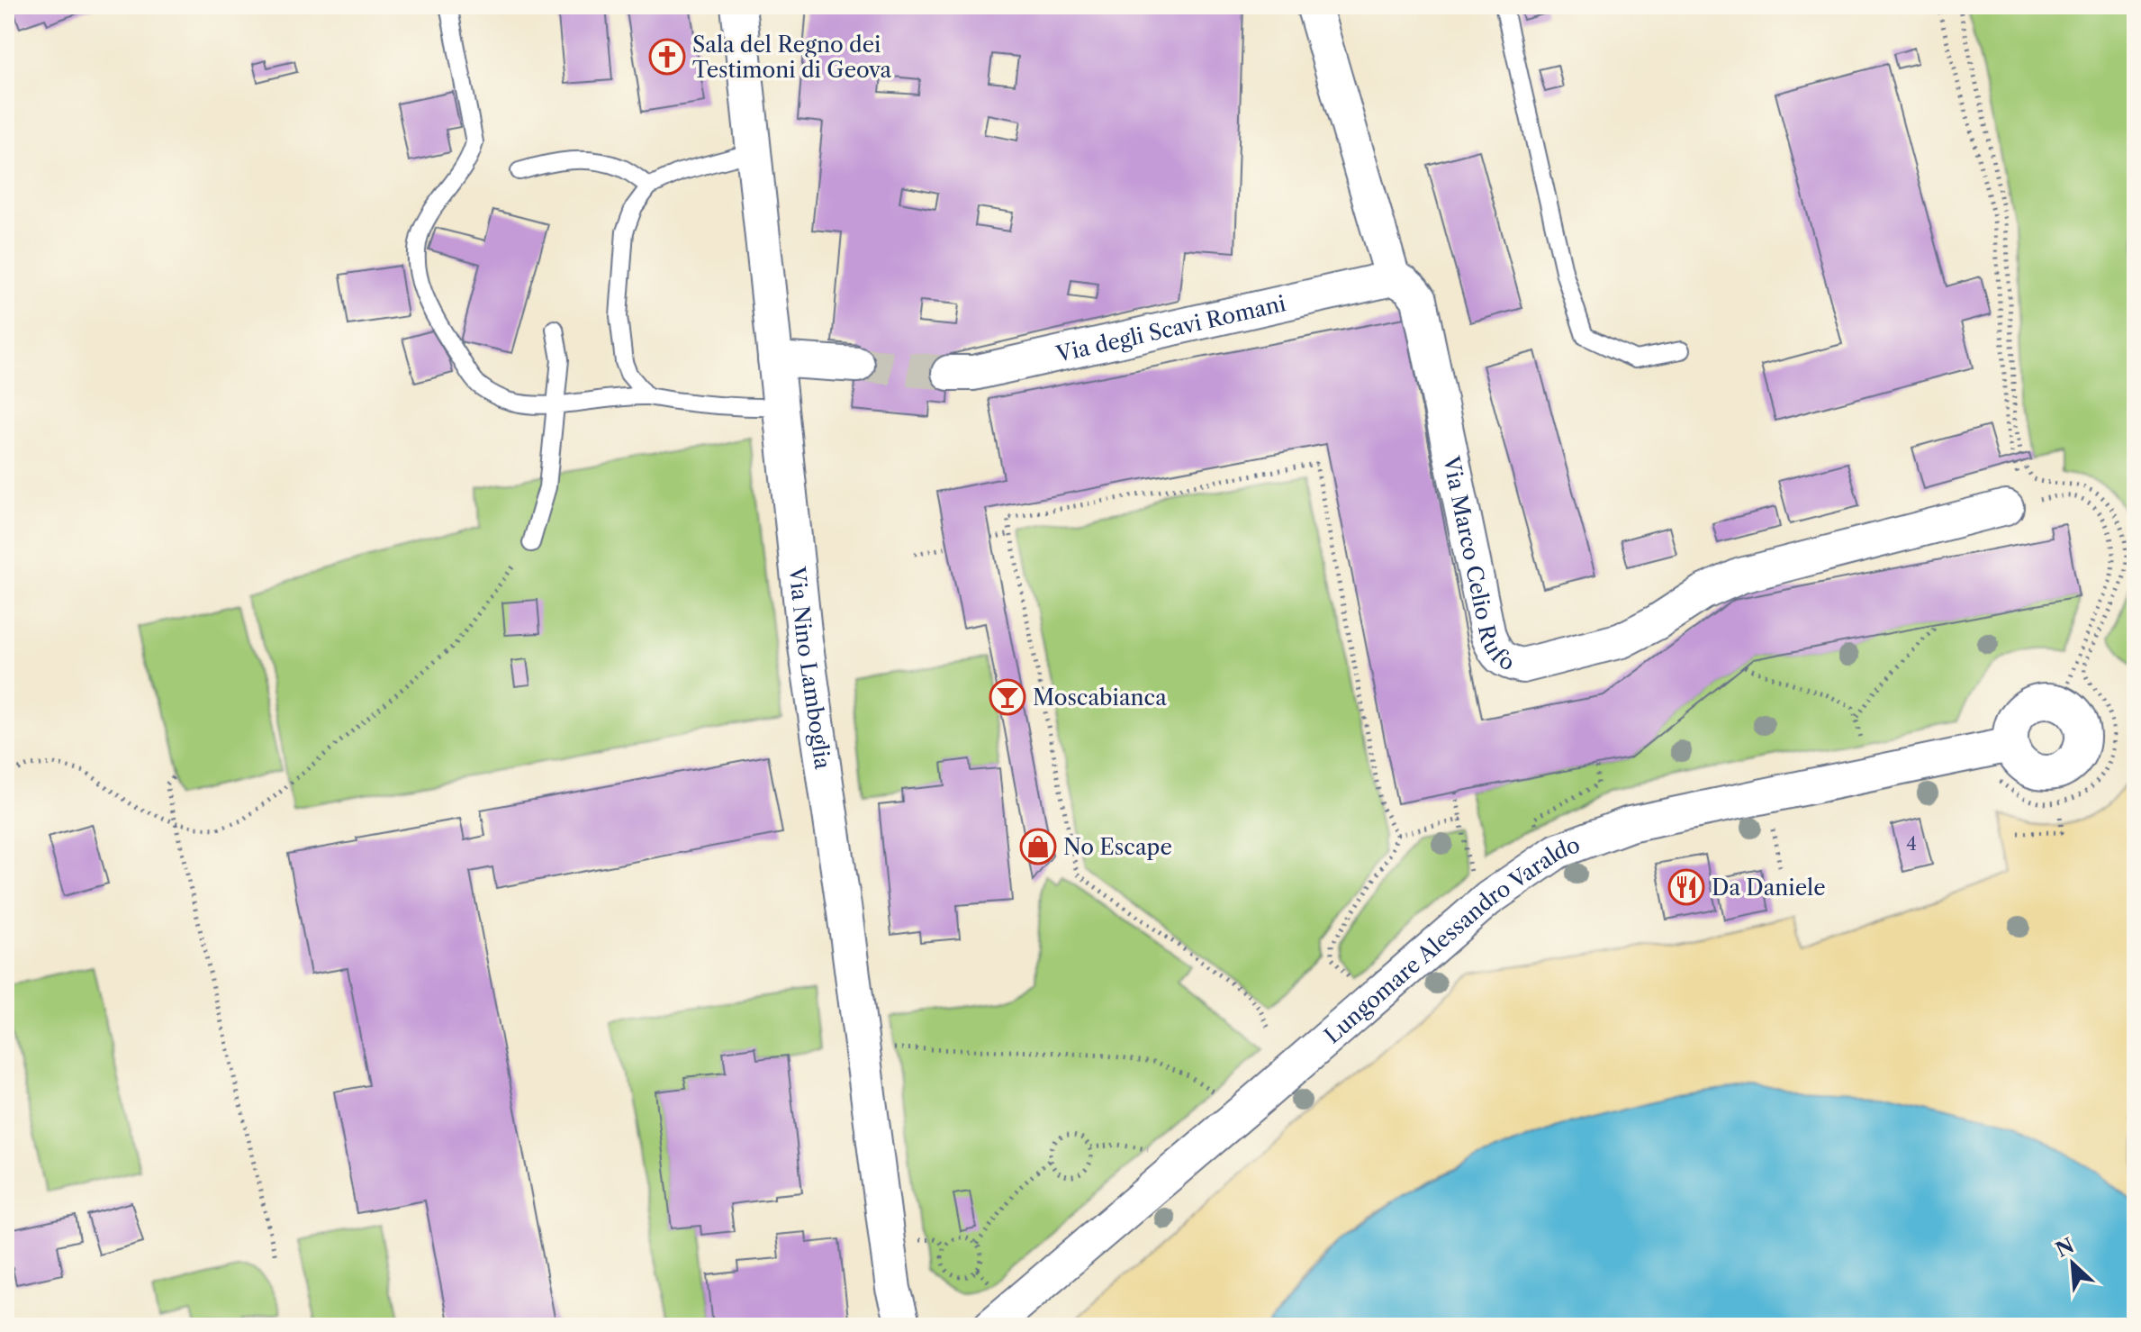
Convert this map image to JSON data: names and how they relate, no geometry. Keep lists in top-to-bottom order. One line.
{"streets":{"street":["Via degli Scavi Romani","Via Marco Celio Rufo","Via Nino Lamboglia","Lungomare Alessandro Varaldo"]},"crossings":[["Via degli Scavi Romani","Via Marco Celio Rufo"]],"places":{"church":["Sala del Regno dei Testimoni di Geova"],"bar":["Moscabianca"],"shop":["No Escape"],"restaurant":["Da Daniele"]},"house_numbers":["4"],"north":"top left"}
